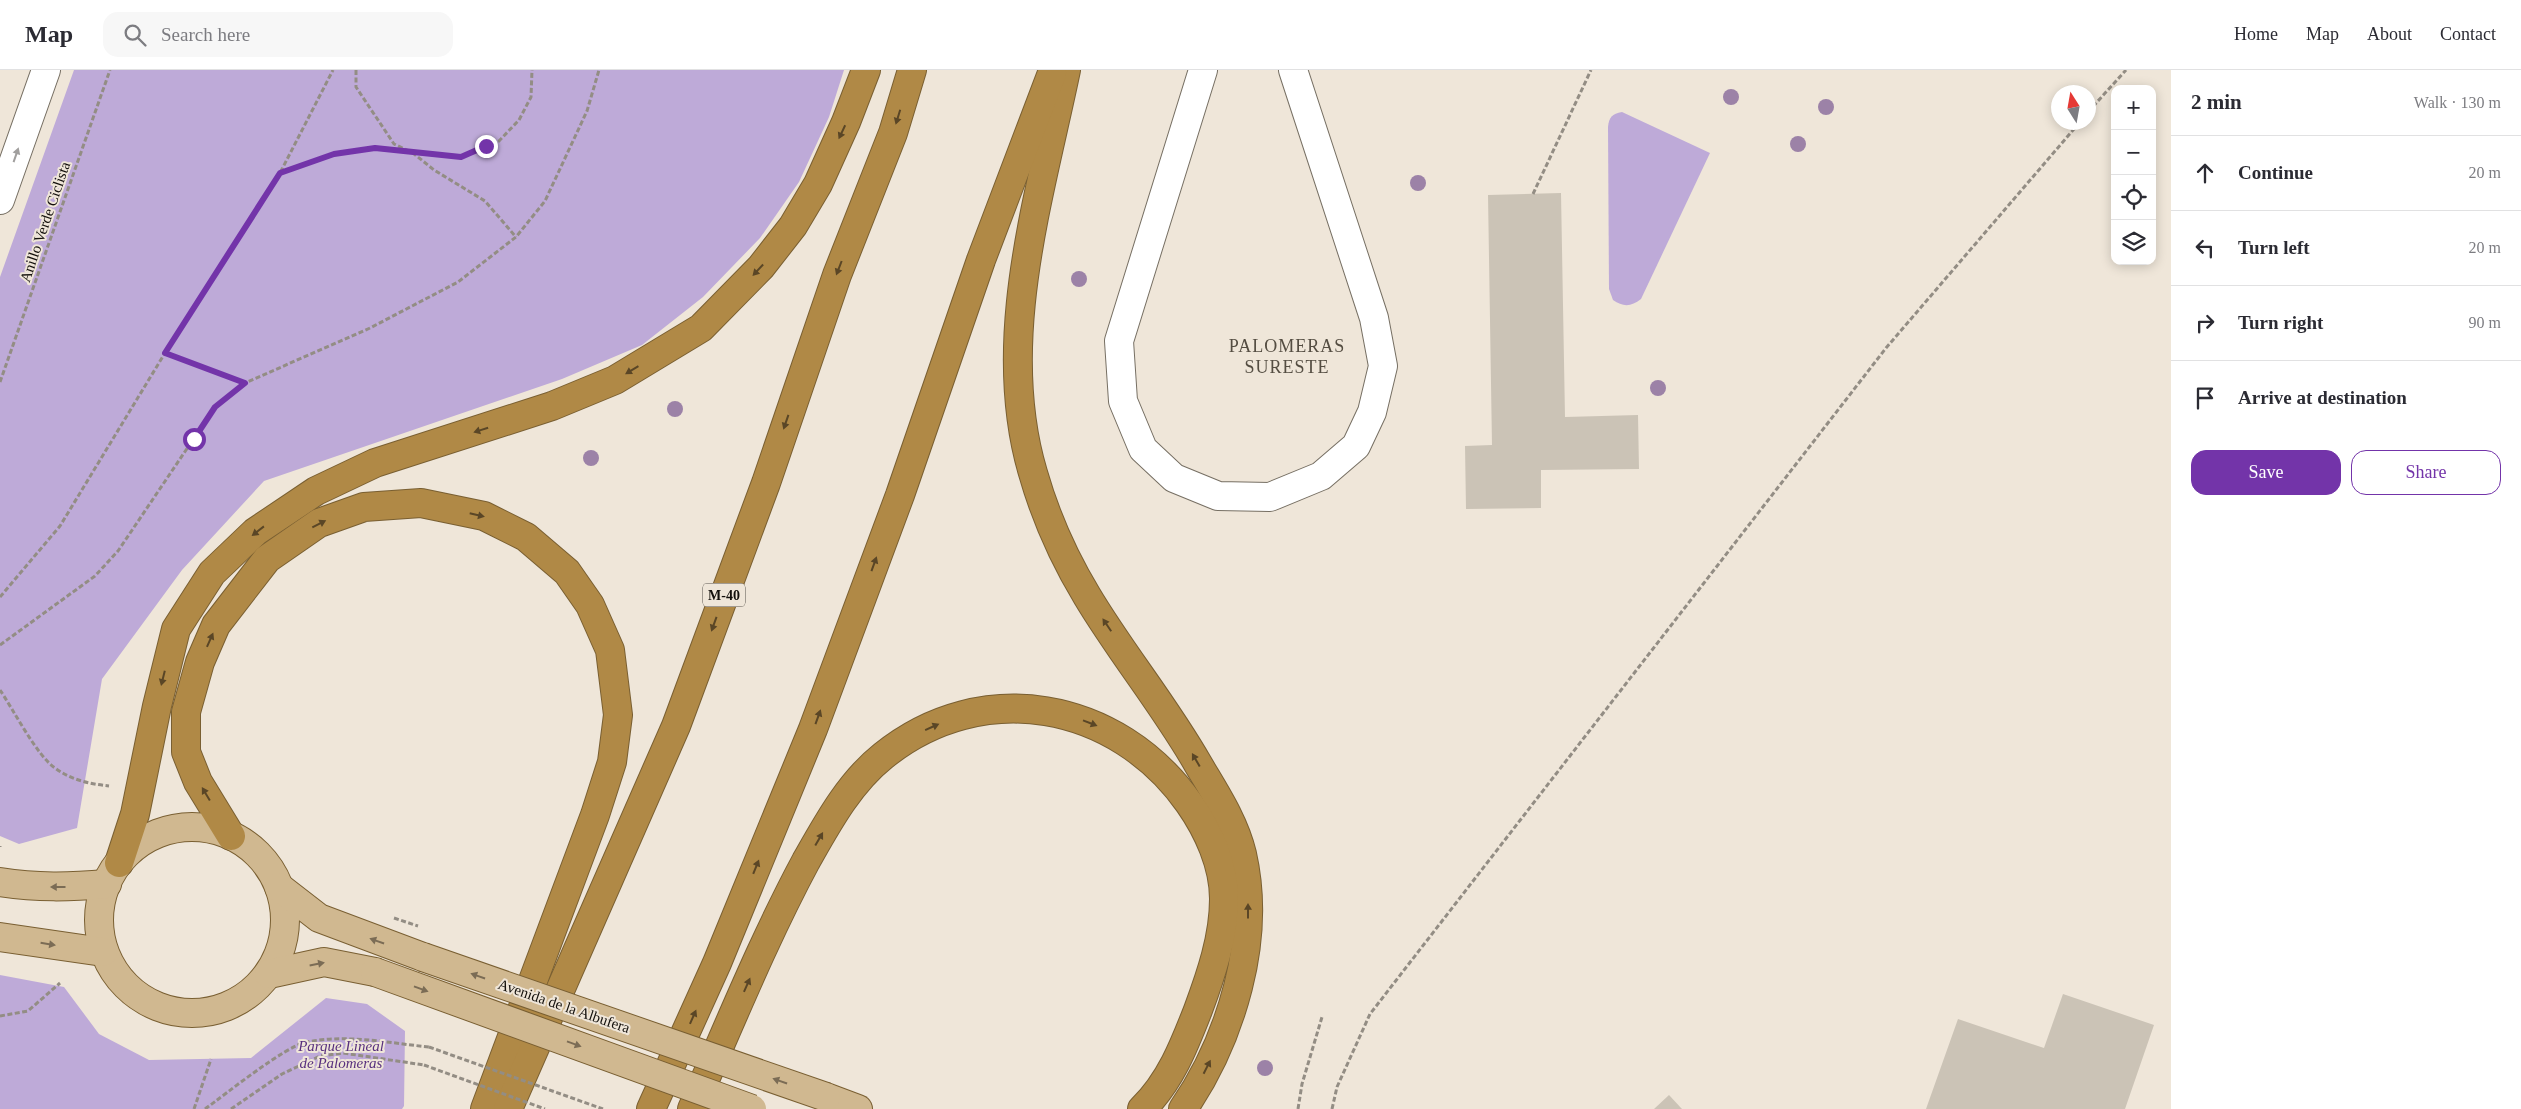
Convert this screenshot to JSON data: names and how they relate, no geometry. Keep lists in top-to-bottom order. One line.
{"streets":{"highway":["M-40"],"main road":["Avenida de la Albufera"],"path":["Anillo Verde Ciclista"]},"districts":["PALOMERAS SURESTE"],"parks":["Parque Lineal de Palomeras"],"north":"top","page":{"header":"Map","search":"Search here","nav":["Home","Map","About","Contact"],"heading":["2 min","Walk · 130 m"],"map_buttons":["+","−"],"list":[["Continue","20 m"],["Turn left","20 m"],["Turn right","90 m"],"Arrive at destination"],"buttons":["Save","Share"]}}
